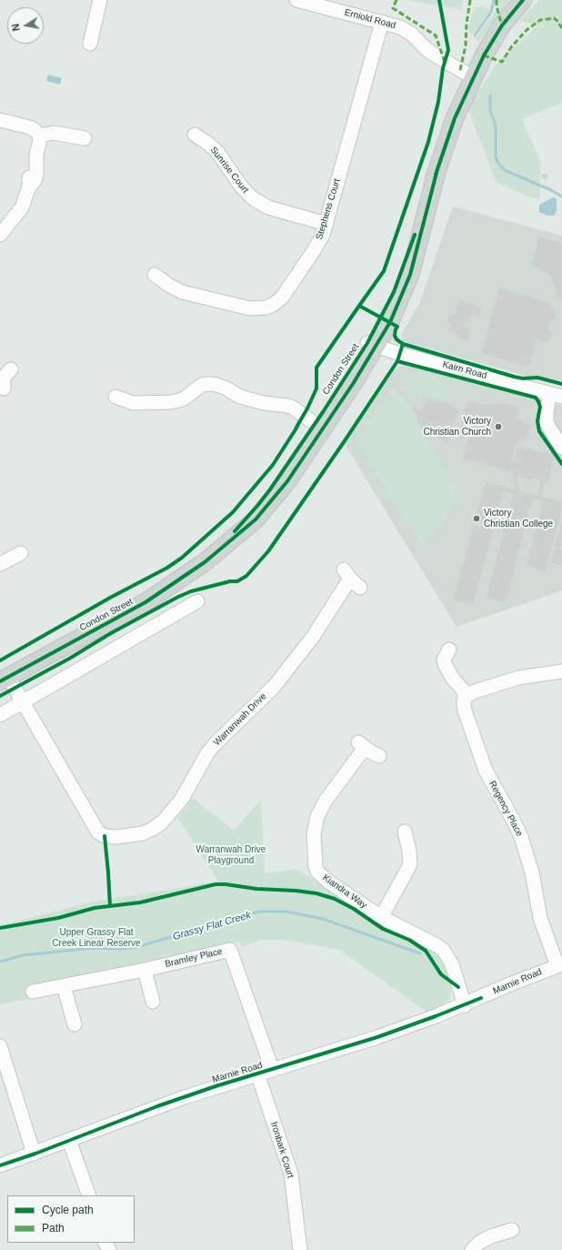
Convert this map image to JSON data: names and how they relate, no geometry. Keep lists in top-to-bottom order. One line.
{"streets":{"main road":["Condon Street"],"street":["Erniold Road","Sunrise Court","Stephens Court","Kairn Road","Warranwah Drive","Regency Place","Kiandra Way","Bramley Place","Marnie Road","Ironbark Court"]},"crossings":[["Erniold Road","Stephens Court"],["Erniold Road","Condon Street"],["Sunrise Court","Stephens Court"],["Condon Street","Kairn Road"],["Condon Street","Warranwah Drive"],["Regency Place","Marnie Road"],["Kiandra Way","Marnie Road"],["Bramley Place","Marnie Road"],["Marnie Road","Ironbark Court"]],"water":["Grassy Flat Creek"],"parks":["Warranwah Drive Playground","Upper Grassy Flat Creek Linear Reserve"],"places":["Victory Christian Church","Victory Christian College"],"legend":["Cycle path","Path"],"north":"left"}
